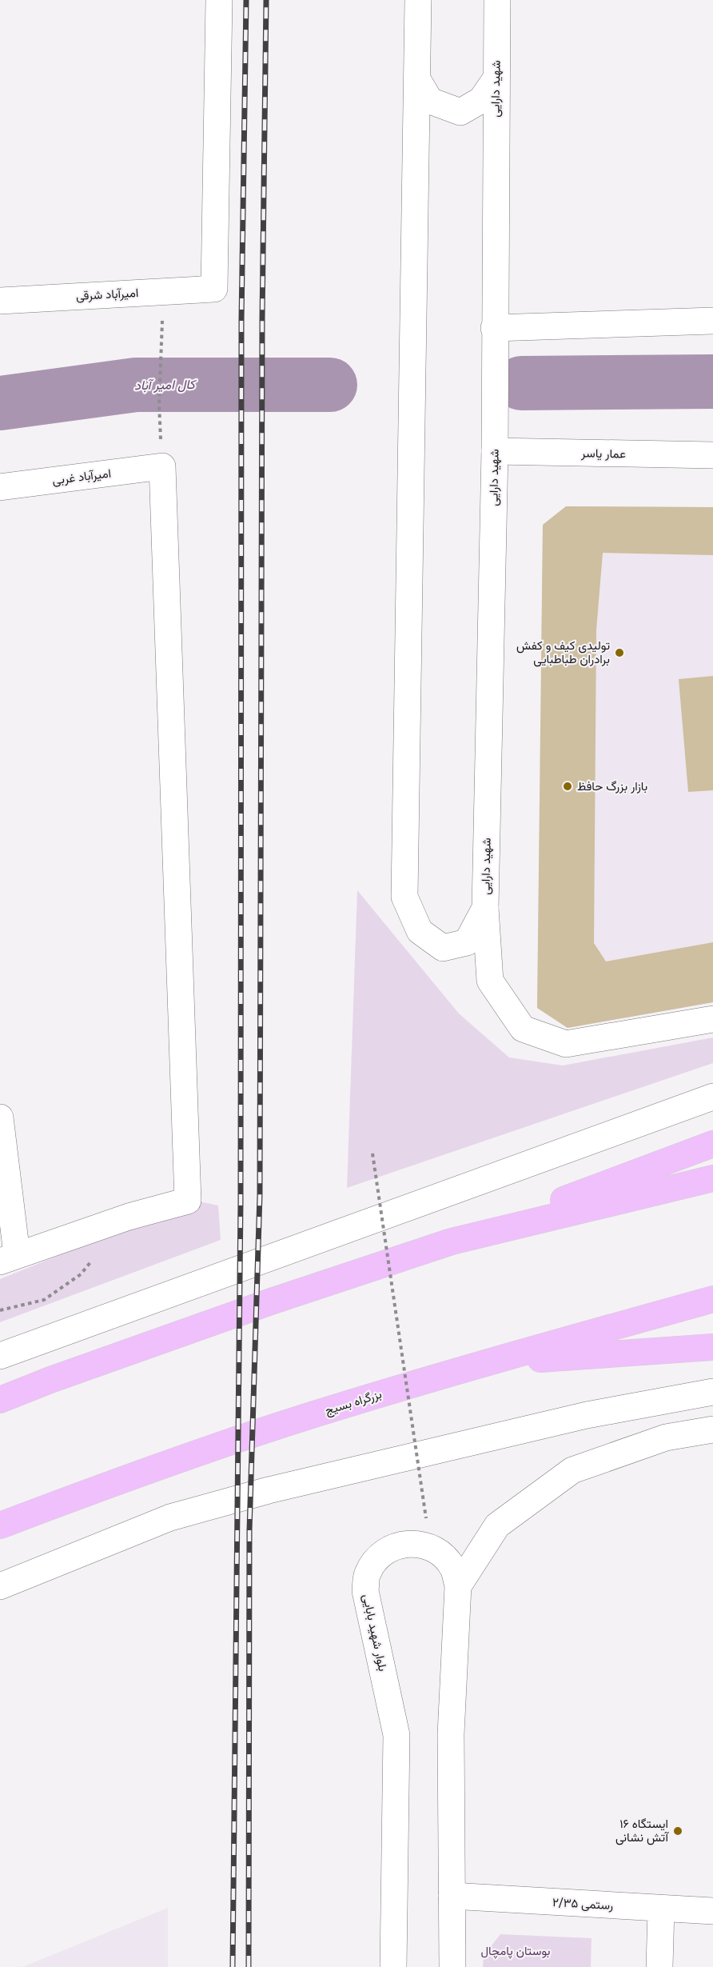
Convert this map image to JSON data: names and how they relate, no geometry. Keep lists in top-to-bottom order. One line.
{"streets":{"highway":["بزرگراه بسیج"],"street":["شهید دارایی","امیرآباد شرقی","عمار یاسر","امیرآباد غربی","بلوار شهید بابایی","رستمی ۲/۳۵"]},"crossings":[["شهید دارایی","عمار یاسر"],["بلوار شهید بابایی","رستمی ۲/۳۵"]],"water":["کال امیر آباد"],"parks":["بوستان پامچال"],"places":["تولیدی کیف و کفش برادران طباطبایی","بازار بزرگ حافظ","ایستگاه ۱۶ آتش نشانی"]}
